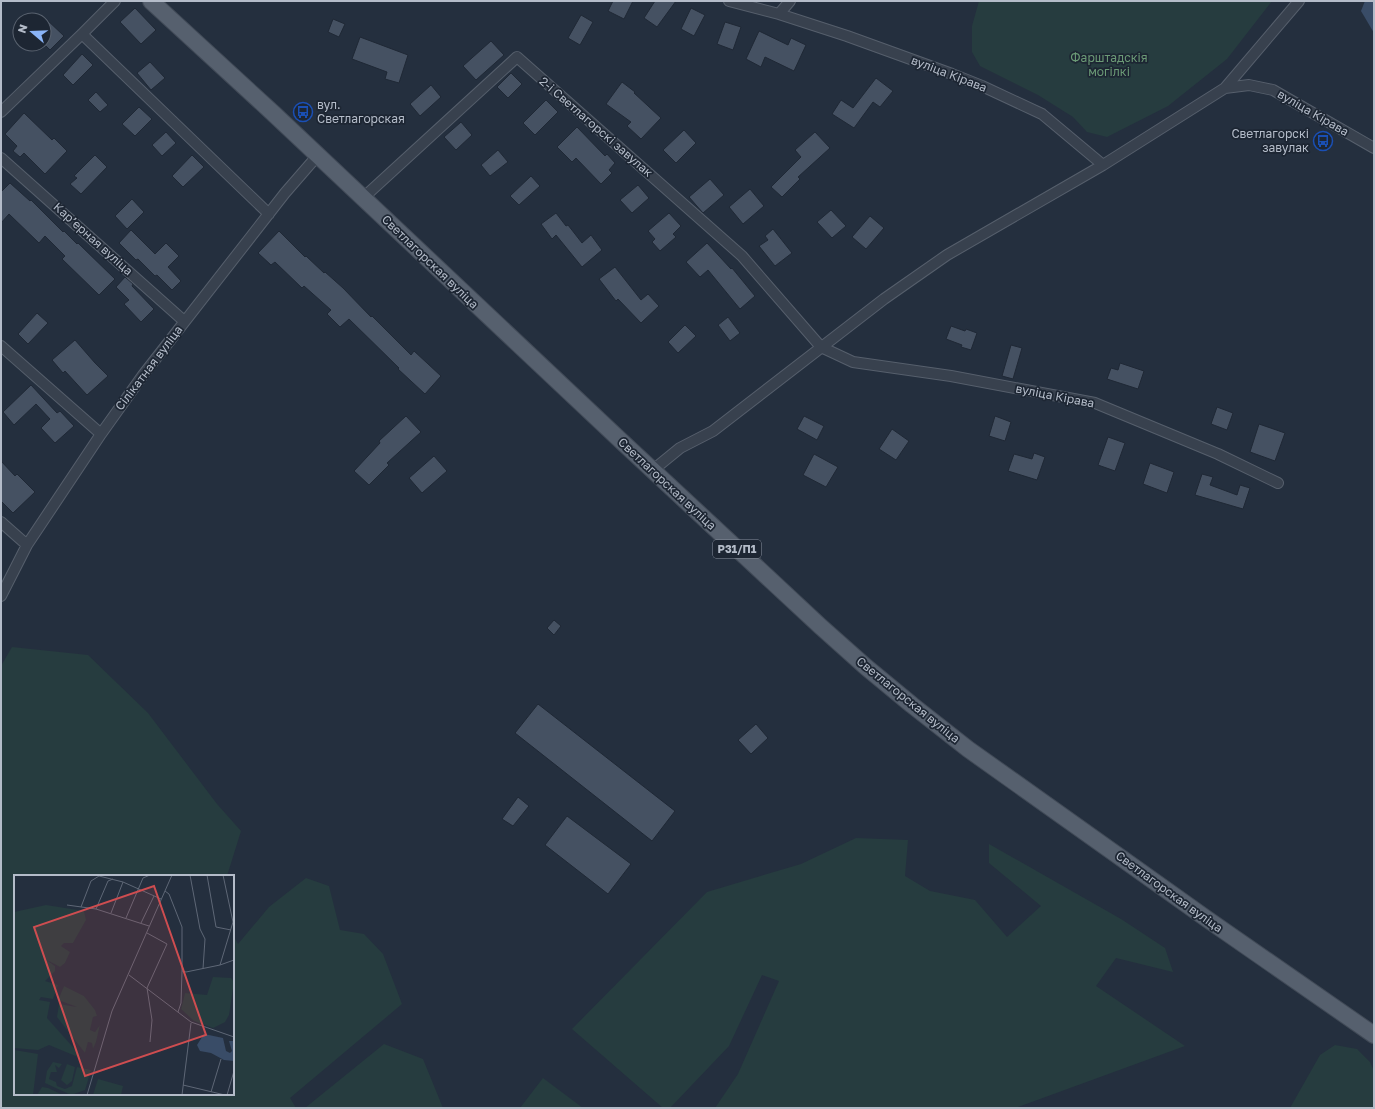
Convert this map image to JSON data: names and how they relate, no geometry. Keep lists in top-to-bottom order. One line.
{"streets":{"main road":["Светлагорская вуліца","Р31/П1"],"street":["вуліца Кірава","2-і Светлагорскі завулак","Карʼерная вуліца","Сілікатная вуліца"]},"crossings":[["вуліца Кірава","2-і Светлагорскі завулак"],["2-і Светлагорскі завулак","Светлагорская вуліца"],["Карʼерная вуліца","Сілікатная вуліца"],["Светлагорская вуліца","Сілікатная вуліца"]],"parks":["Фарштадскія могілкі"],"places":{"bus stop":["вул. Светлагорская","Светлагорскі завулак"]},"north":"left"}
